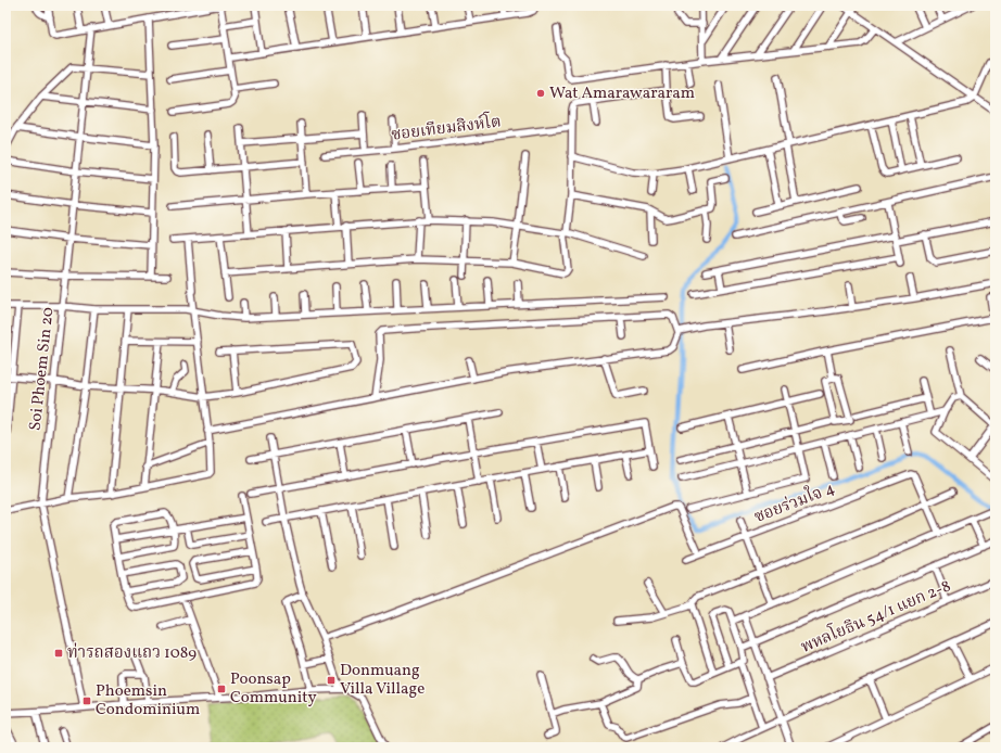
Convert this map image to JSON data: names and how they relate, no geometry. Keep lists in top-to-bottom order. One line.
{"streets":{"street":["ซอยเทียมสิงห์โต","Soi Phoem Sin 20","ซอยร่วมใจ 4","พหลโยธิน 54/1 แยก 2-8"]},"places":{"other":["Wat Amarawararam"],"transit":["ท่ารถสองแถว 1089","Donmuang Villa Village","Poonsap Community","Phoemsin Condominium"]}}
